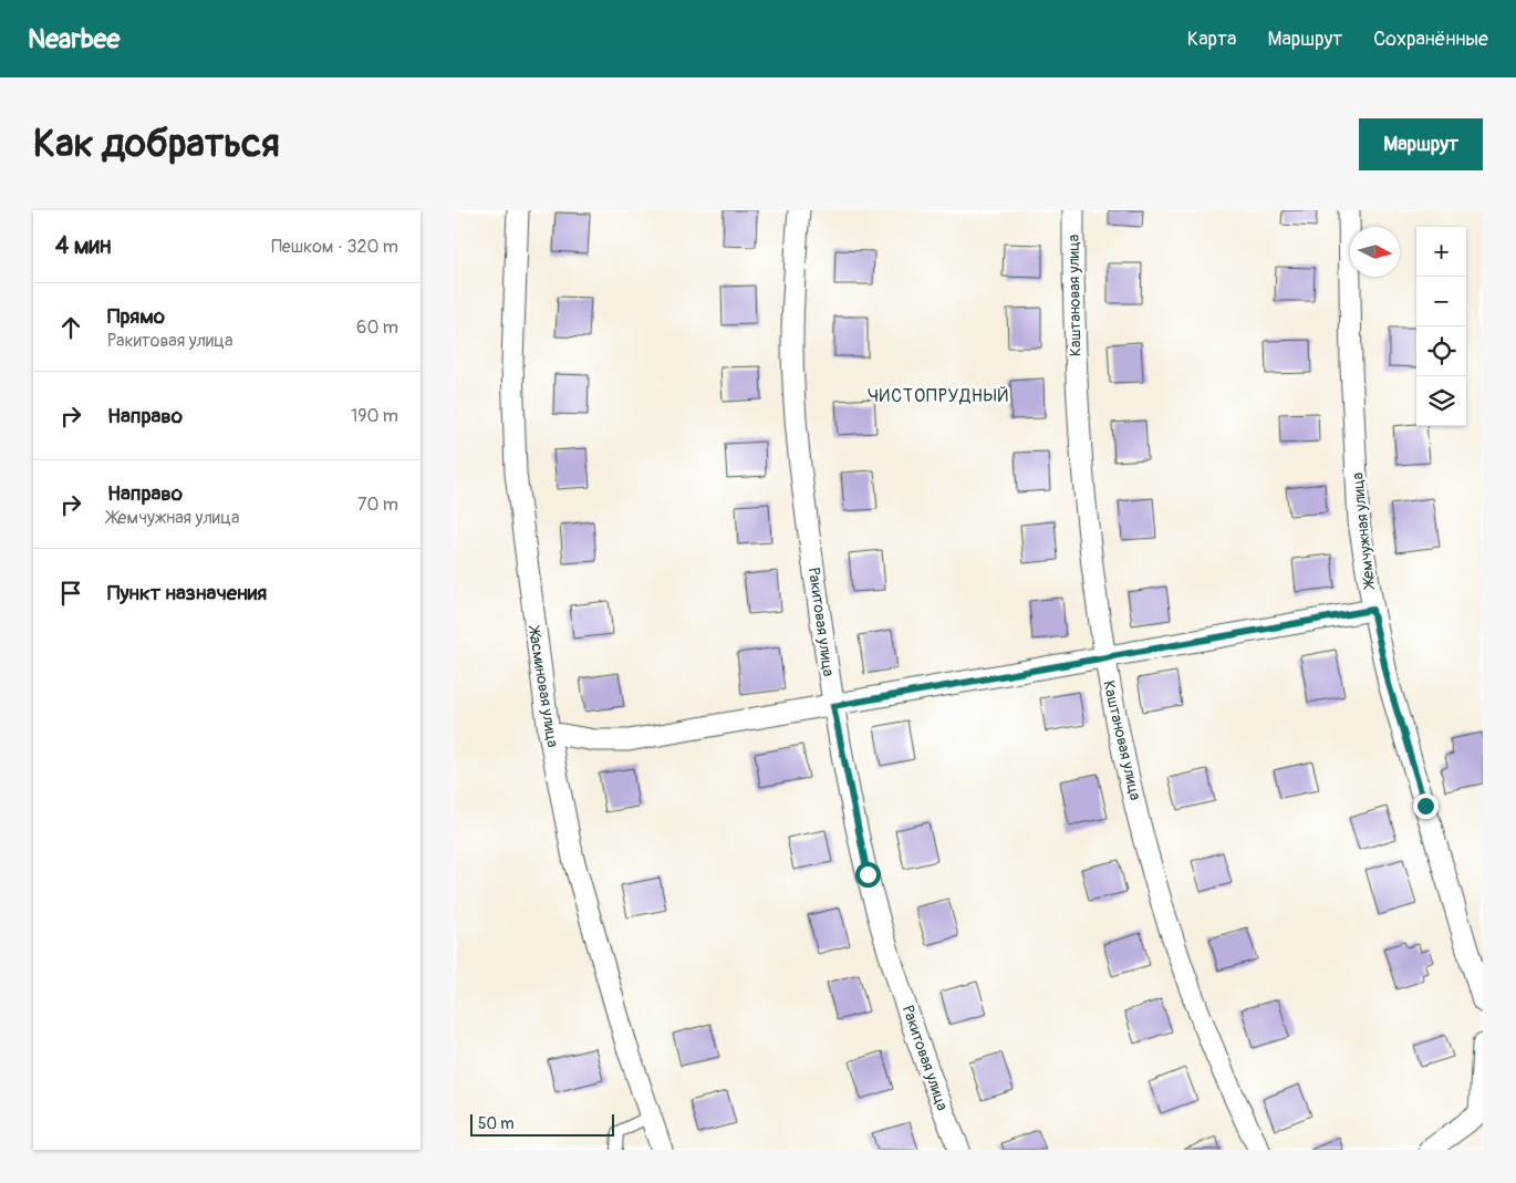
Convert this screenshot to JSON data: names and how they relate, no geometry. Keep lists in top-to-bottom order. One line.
{"streets":{"street":["Каштановая улица","Жемчужная улица","Ракитовая улица","Жасминовая улица"]},"districts":["ЧИСТОПРУДНЫЙ"],"scale_bar":"50 m","north":"right","page":{"header":"Nearbee","nav":["Карта","Маршрут","Сохранённые"],"buttons":"Маршрут","title":"Как добраться","heading":["4 мин","Пешком · 320 m"],"map_buttons":["+","−"],"list":[["Прямо","Ракитовая улица","60 m"],["Направо","190 m"],["Направо","Жемчужная улица","70 m"],"Пункт назначения"],"scale":"50 m"}}
